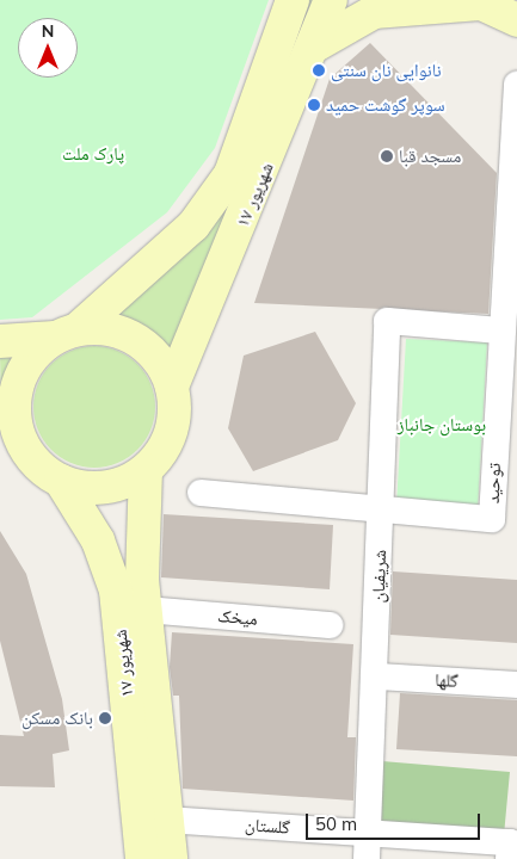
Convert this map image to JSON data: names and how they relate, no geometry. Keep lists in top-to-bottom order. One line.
{"streets":{"main road":["۱۷ شهریور"],"street":["توحید","شریفیان","میخک","گلها","گلستان"]},"crossings":[["۱۷ شهریور","میخک"],["۱۷ شهریور","گلستان"],["توحید","شریفیان"],["شریفیان","گلها"],["شریفیان","گلستان"]],"parks":["پارک ملت","بوستان جانباز"],"places":["نانوایی نان سنتی","سوپر گوشت حمید","مسجد قبا","بانک مسکن"],"scale_bar":"50 m","north":"top"}
